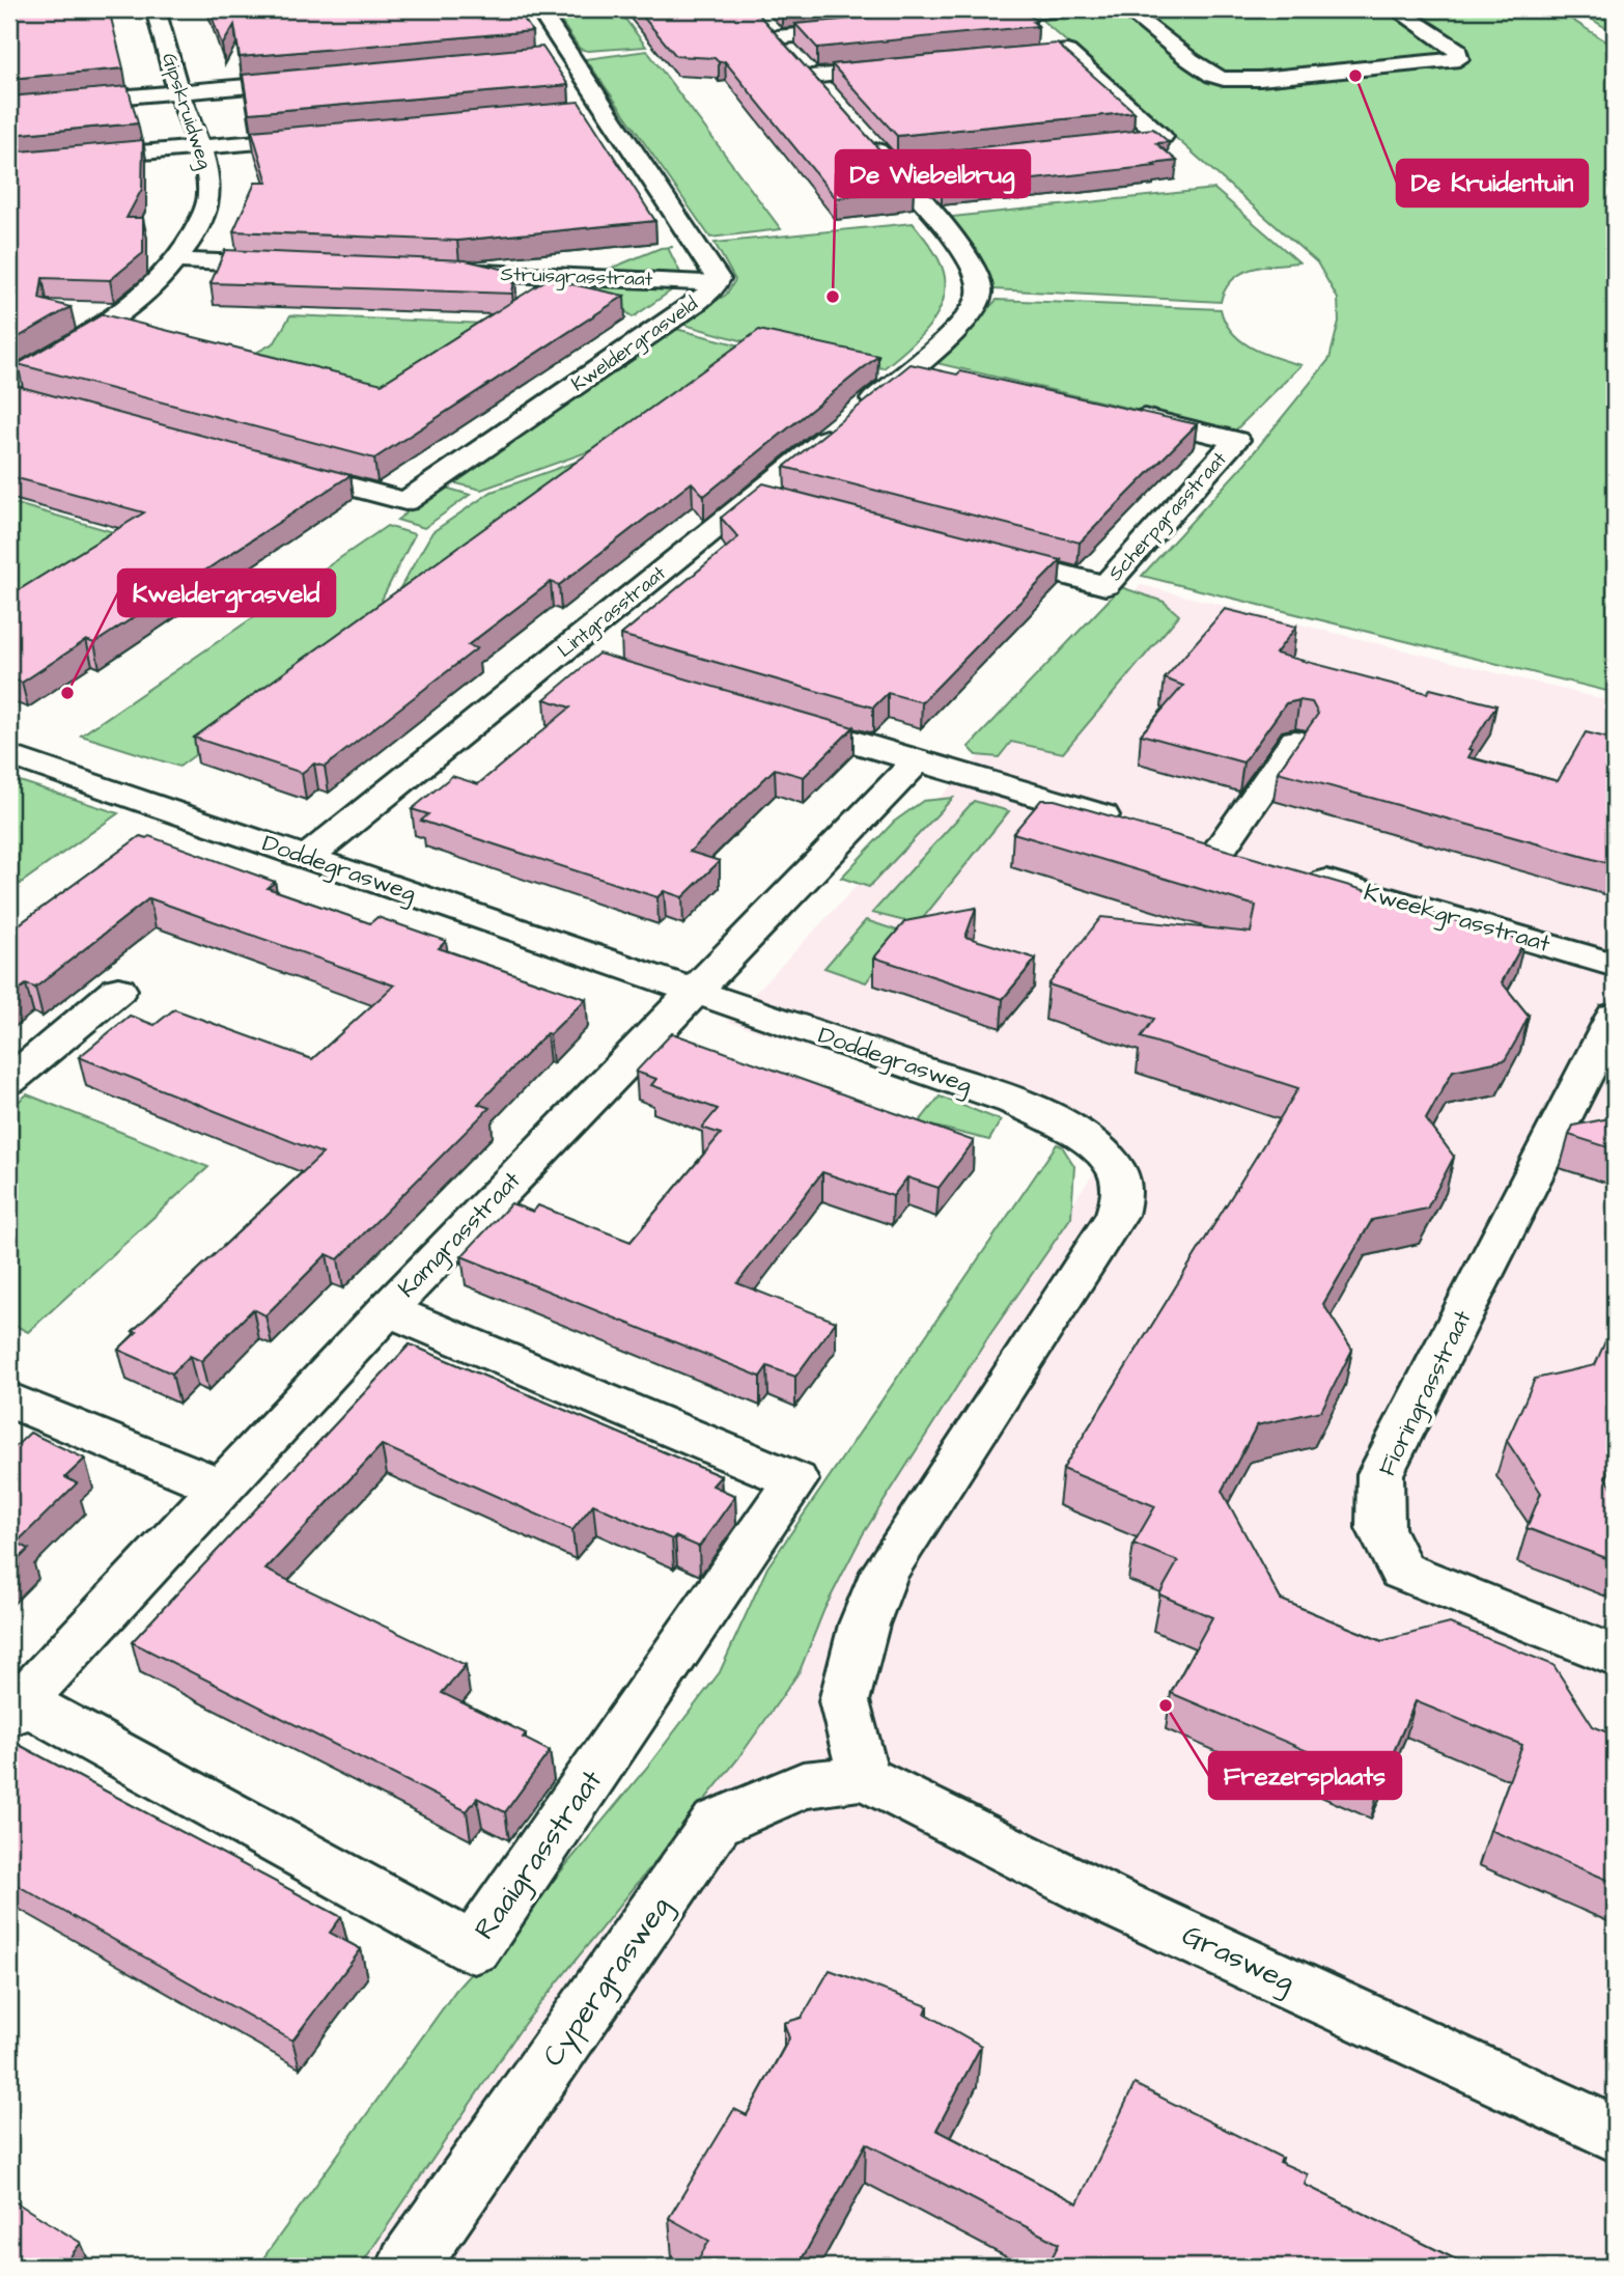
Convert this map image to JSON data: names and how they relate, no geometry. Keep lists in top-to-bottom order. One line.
{"streets":{"street":["Gipskruidweg","Struisgrasstraat","Kweldergrasveld","Scherpgrasstraat","Lintgrasstraat","Doddegrasweg","Kweekgrasstraat","Kamgrasstraat","Fioringrasstraat","Raaigrasstraat","Grasweg","Cypergrasweg"]},"crossings":[["Struisgrasstraat","Kweldergrasveld"],["Lintgrasstraat","Doddegrasweg"],["Doddegrasweg","Kamgrasstraat"],["Doddegrasweg","Grasweg"],["Doddegrasweg","Cypergrasweg"],["Kamgrasstraat","Raaigrasstraat"],["Grasweg","Cypergrasweg"]],"places":["De Kruidentuin","De Wiebelbrug","Kweldergrasveld","Frezersplaats"]}
